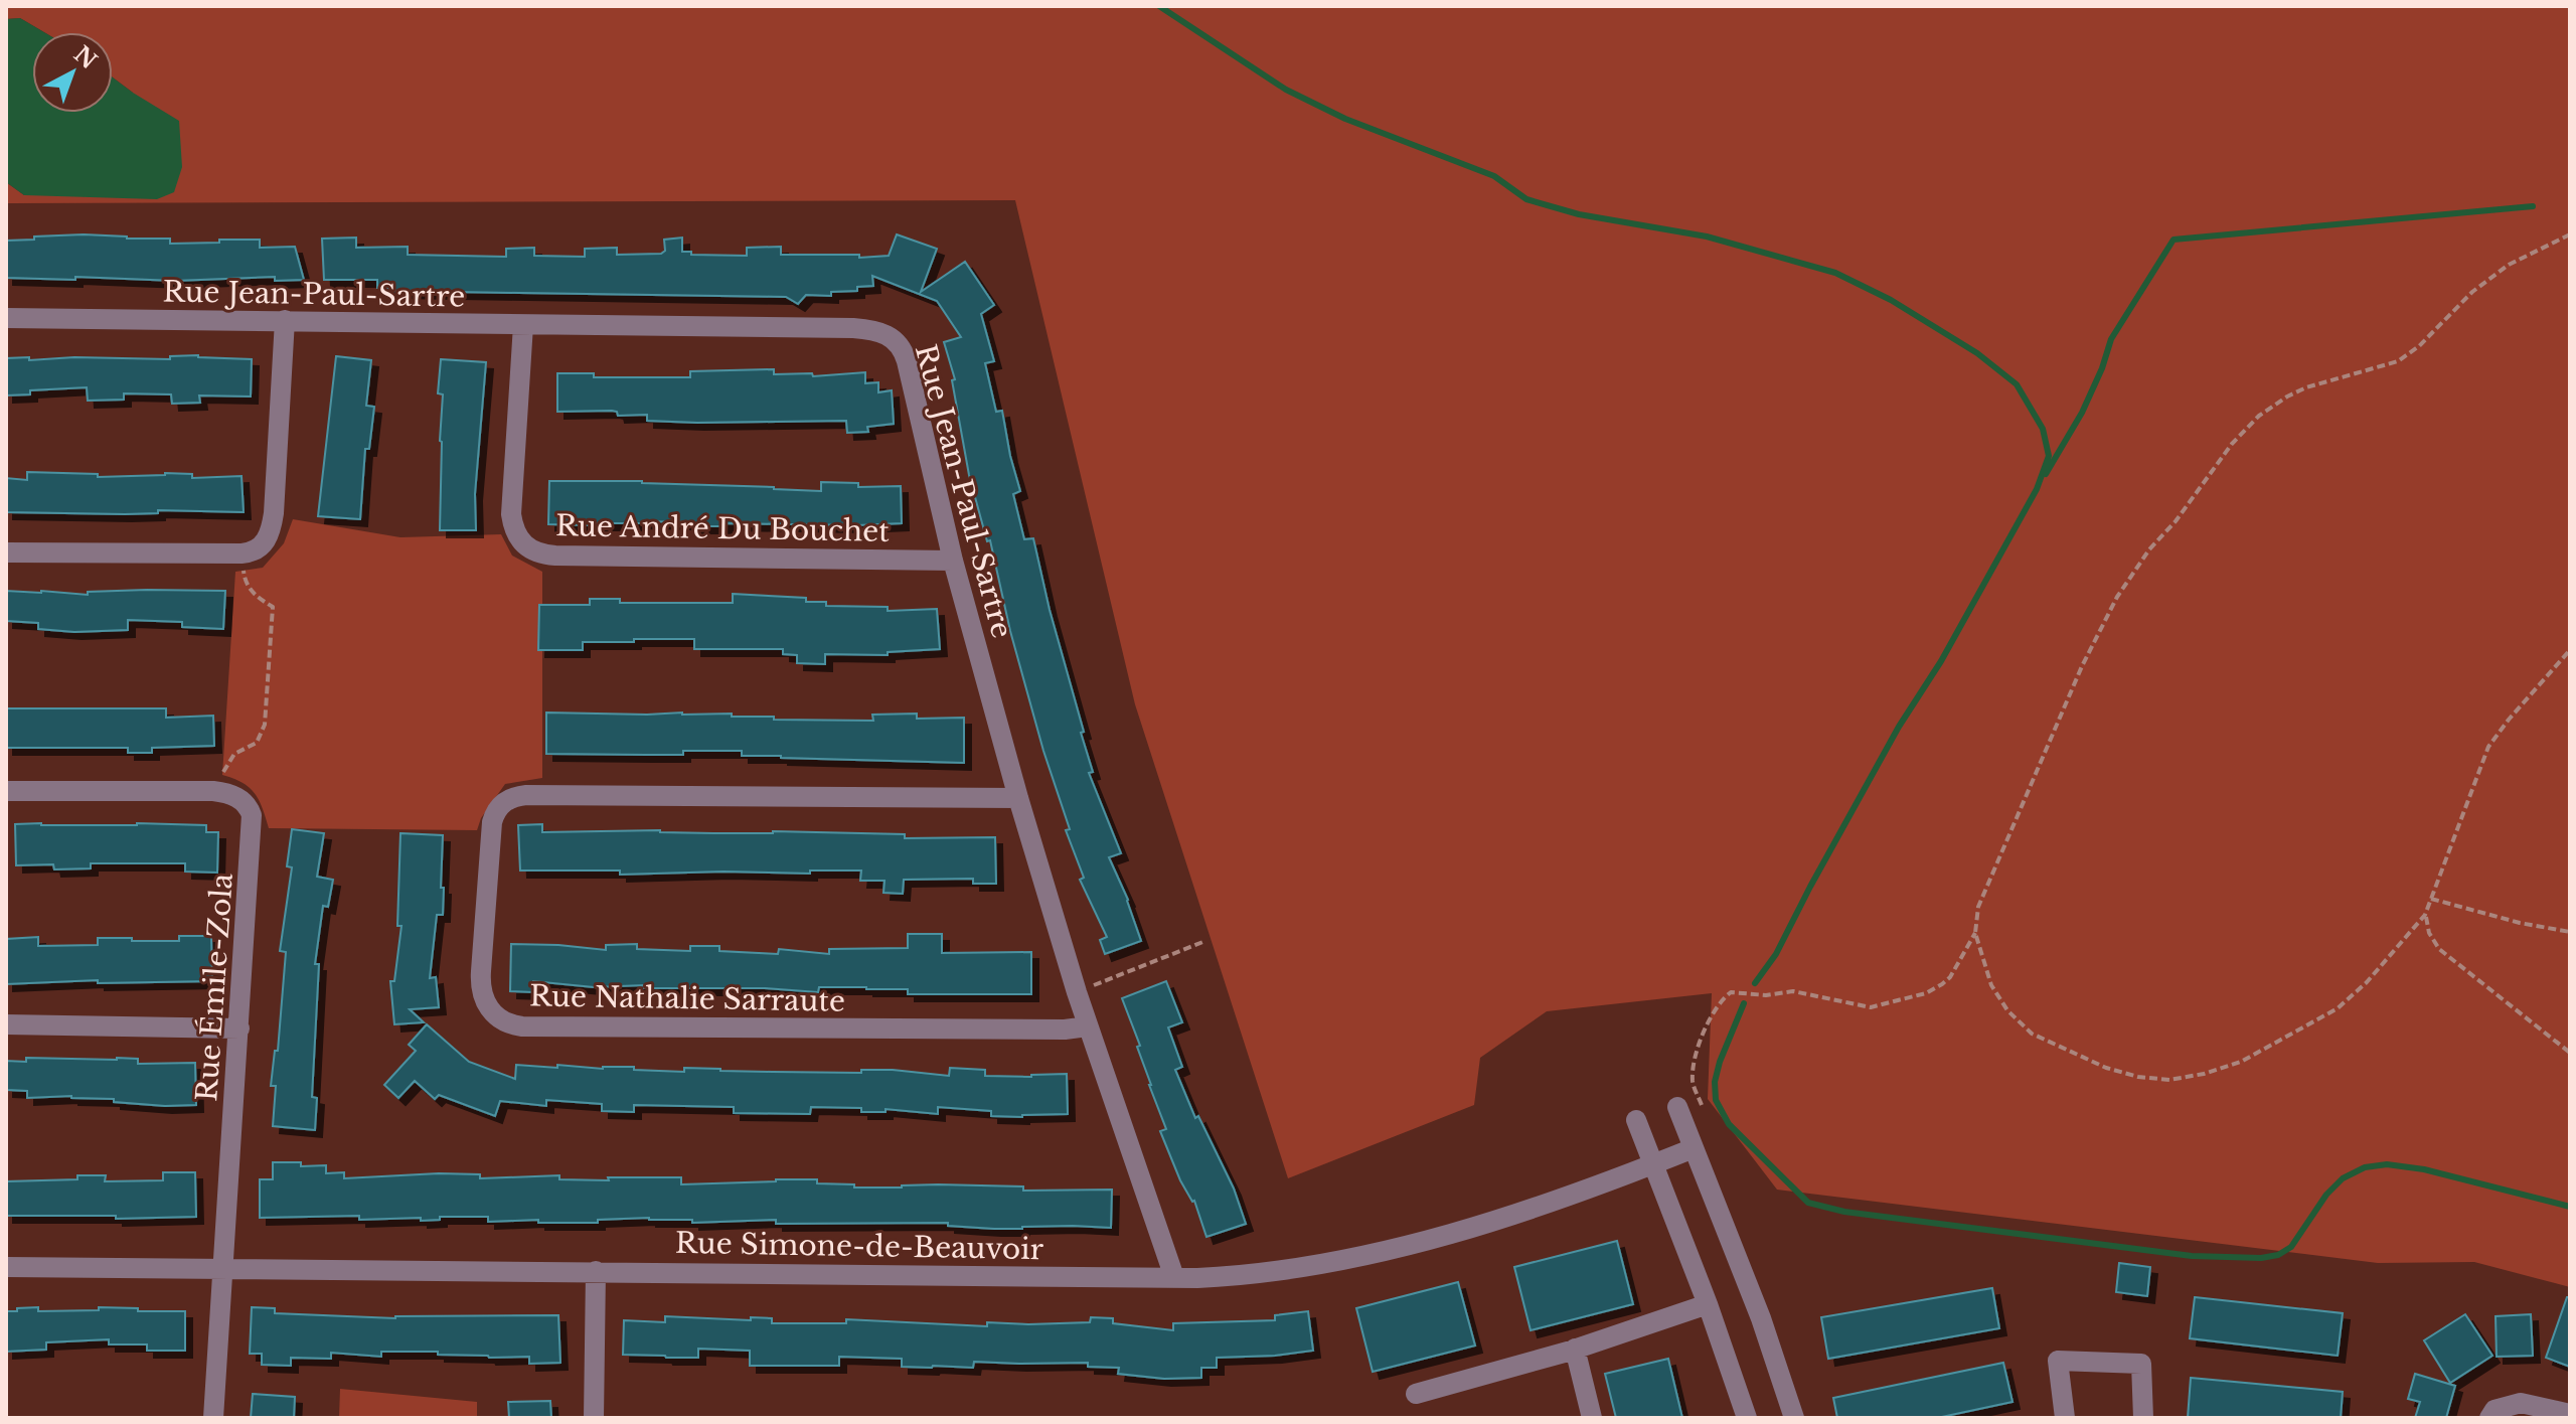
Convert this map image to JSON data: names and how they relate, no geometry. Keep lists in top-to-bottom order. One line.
{"streets":{"street":["Rue Jean-Paul-Sartre","Rue André Du Bouchet","Rue Émile-Zola","Rue Nathalie Sarraute","Rue Simone-de-Beauvoir"]},"crossings":[["Rue Jean-Paul-Sartre","Rue André Du Bouchet"],["Rue Jean-Paul-Sartre","Rue Nathalie Sarraute"],["Rue Jean-Paul-Sartre","Rue Simone-de-Beauvoir"],["Rue Émile-Zola","Rue Simone-de-Beauvoir"]],"north":"top right"}
